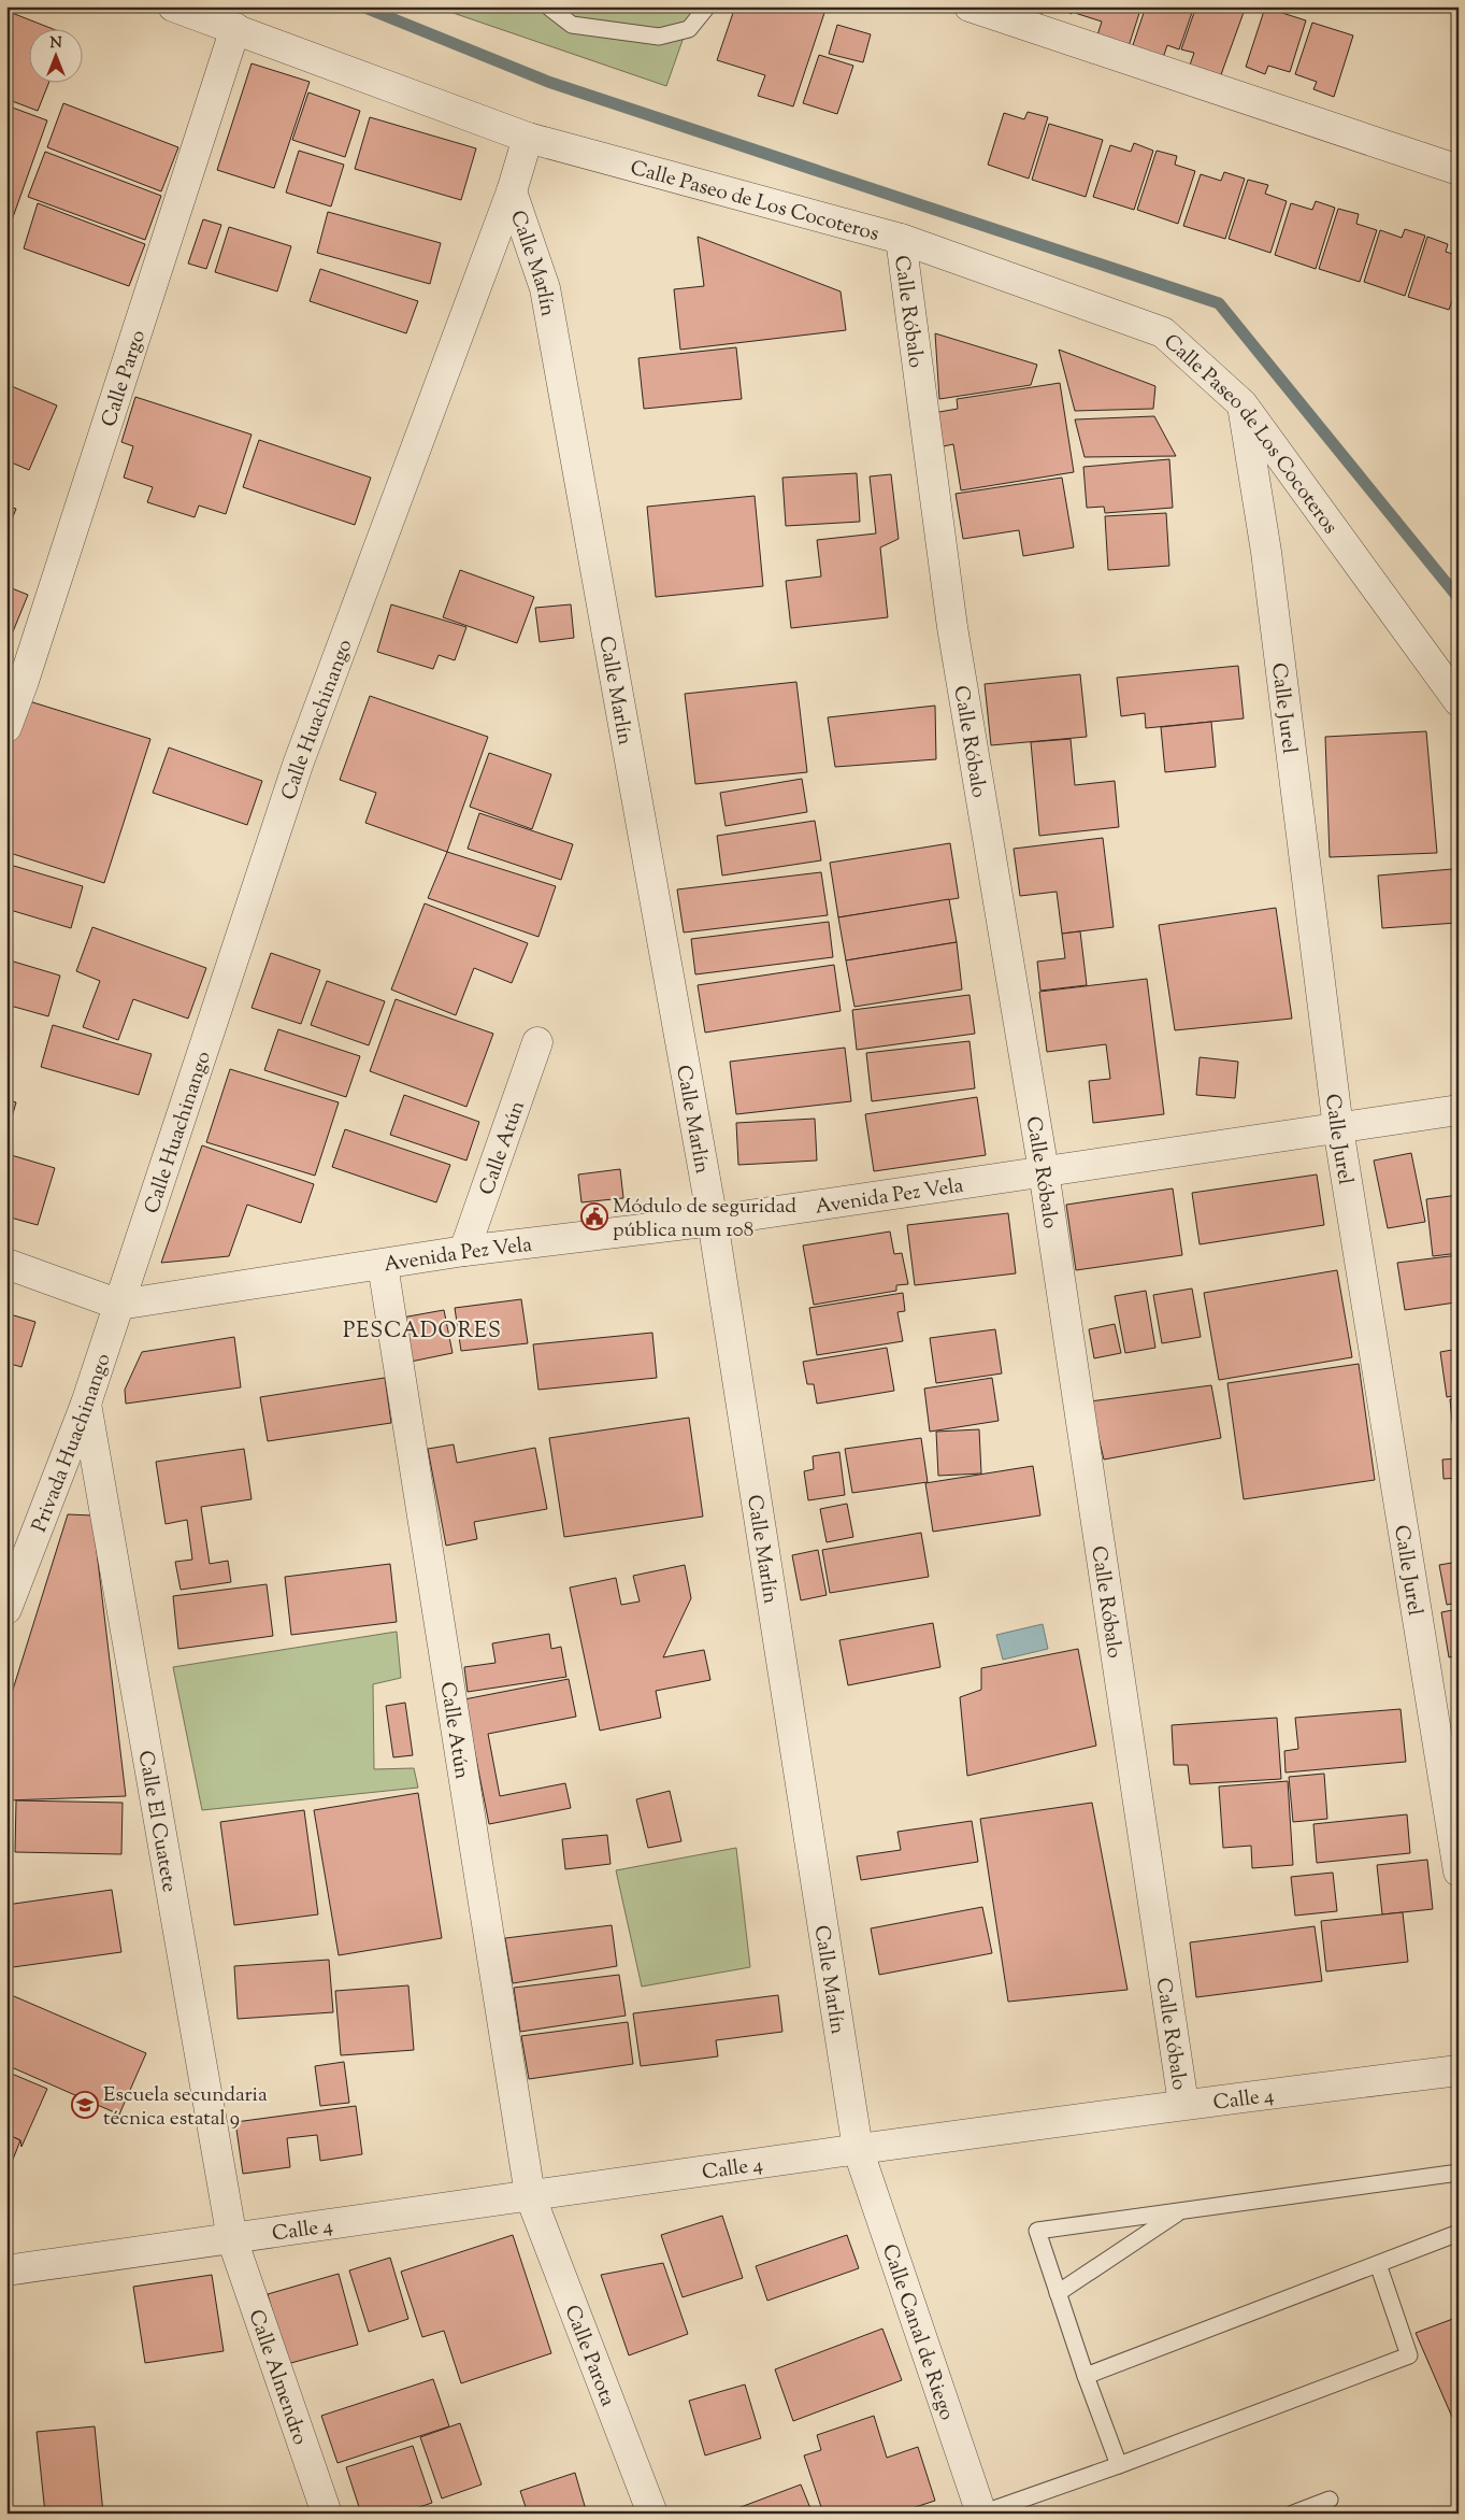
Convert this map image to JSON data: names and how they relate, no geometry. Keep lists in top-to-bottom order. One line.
{"streets":{"street":["Calle Paseo de Los Cocoteros","Calle Marlín","Calle Róbalo","Calle Pargo","Calle Jurel","Calle Huachinango","Calle Atún","Avenida Pez Vela","Privada Huachinango","Calle El Cuatete","Calle 4","Calle Canal de Riego","Calle Parota","Calle Almendro"]},"crossings":[["Calle Paseo de Los Cocoteros","Calle Róbalo"],["Calle Paseo de Los Cocoteros","Calle Pargo"],["Calle Paseo de Los Cocoteros","Calle Jurel"],["Calle Paseo de Los Cocoteros","Calle Huachinango"],["Calle Marlín","Calle Huachinango"],["Calle Marlín","Avenida Pez Vela"],["Calle Marlín","Calle 4"],["Calle Marlín","Calle Canal de Riego"],["Calle Róbalo","Avenida Pez Vela"],["Calle Róbalo","Calle 4"],["Calle Jurel","Avenida Pez Vela"],["Calle Huachinango","Avenida Pez Vela"],["Calle Huachinango","Privada Huachinango"],["Calle Atún","Avenida Pez Vela"],["Calle Atún","Calle 4"],["Calle Atún","Calle Parota"],["Avenida Pez Vela","Privada Huachinango"],["Privada Huachinango","Calle El Cuatete"],["Calle El Cuatete","Calle 4"],["Calle El Cuatete","Calle Almendro"],["Calle 4","Calle Canal de Riego"],["Calle 4","Calle Parota"],["Calle 4","Calle Almendro"]],"districts":["PESCADORES"],"places":{"public building":["Módulo de seguridad pública num 108"],"school or university":["Escuela secundaria técnica estatal 9"]},"north":"top"}
